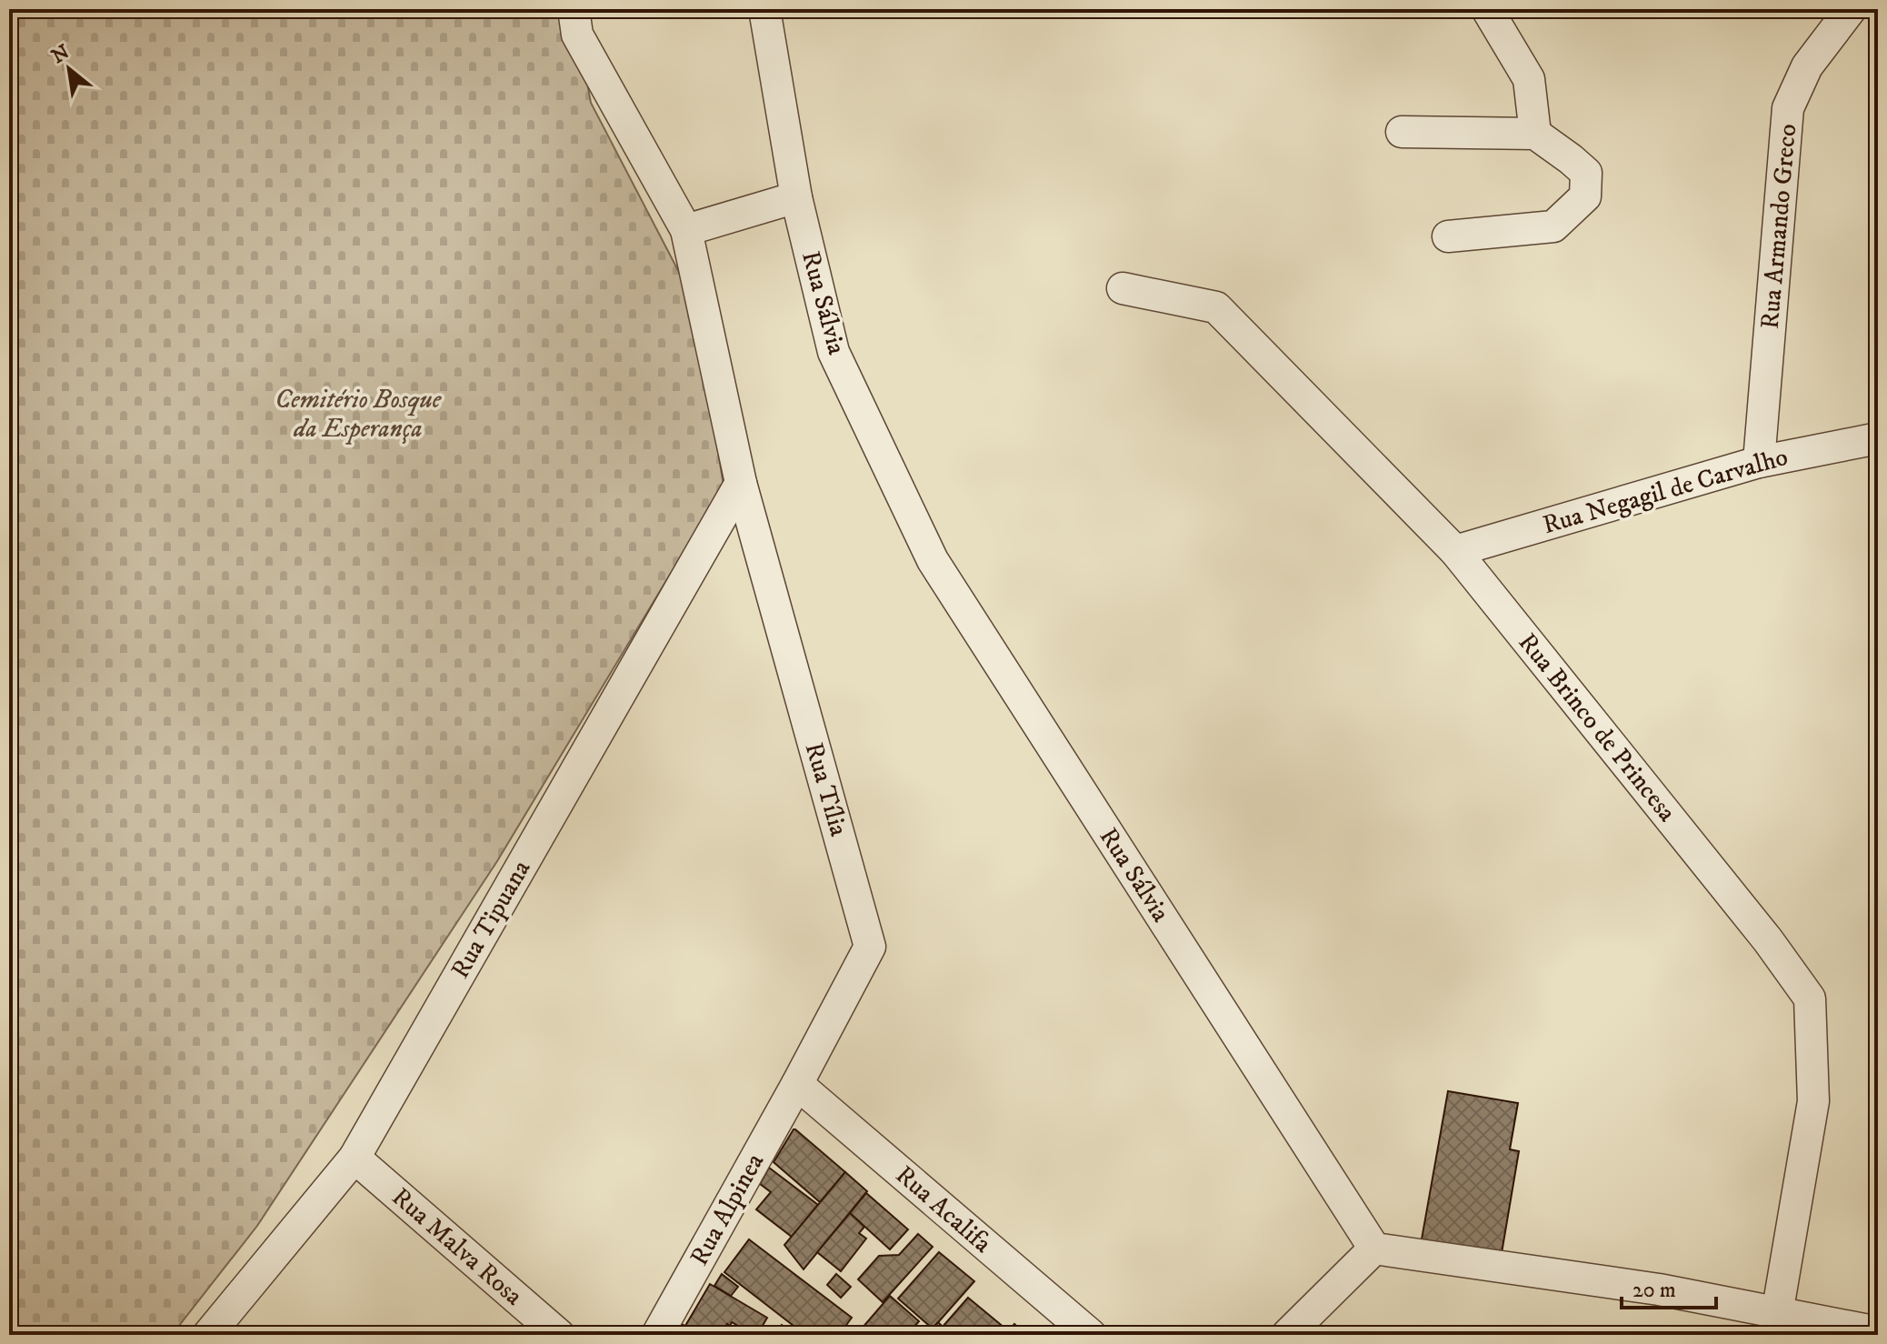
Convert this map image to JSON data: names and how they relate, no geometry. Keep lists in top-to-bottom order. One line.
{"streets":{"street":["Rua Armando Greco","Rua Sálvia","Rua Negagil de Carvalho","Rua Brinco de Princesa","Rua Tília","Rua Tipuana","Rua Alpinea","Rua Acalifa","Rua Malva Rosa"]},"crossings":[["Rua Armando Greco","Rua Negagil de Carvalho"],["Rua Negagil de Carvalho","Rua Brinco de Princesa"],["Rua Tília","Rua Tipuana"],["Rua Tília","Rua Alpinea"],["Rua Tília","Rua Acalifa"],["Rua Tipuana","Rua Malva Rosa"],["Rua Alpinea","Rua Acalifa"]],"parks":["Cemitério Bosque da Esperança"],"scale_bar":"20 m","north":"top left"}
